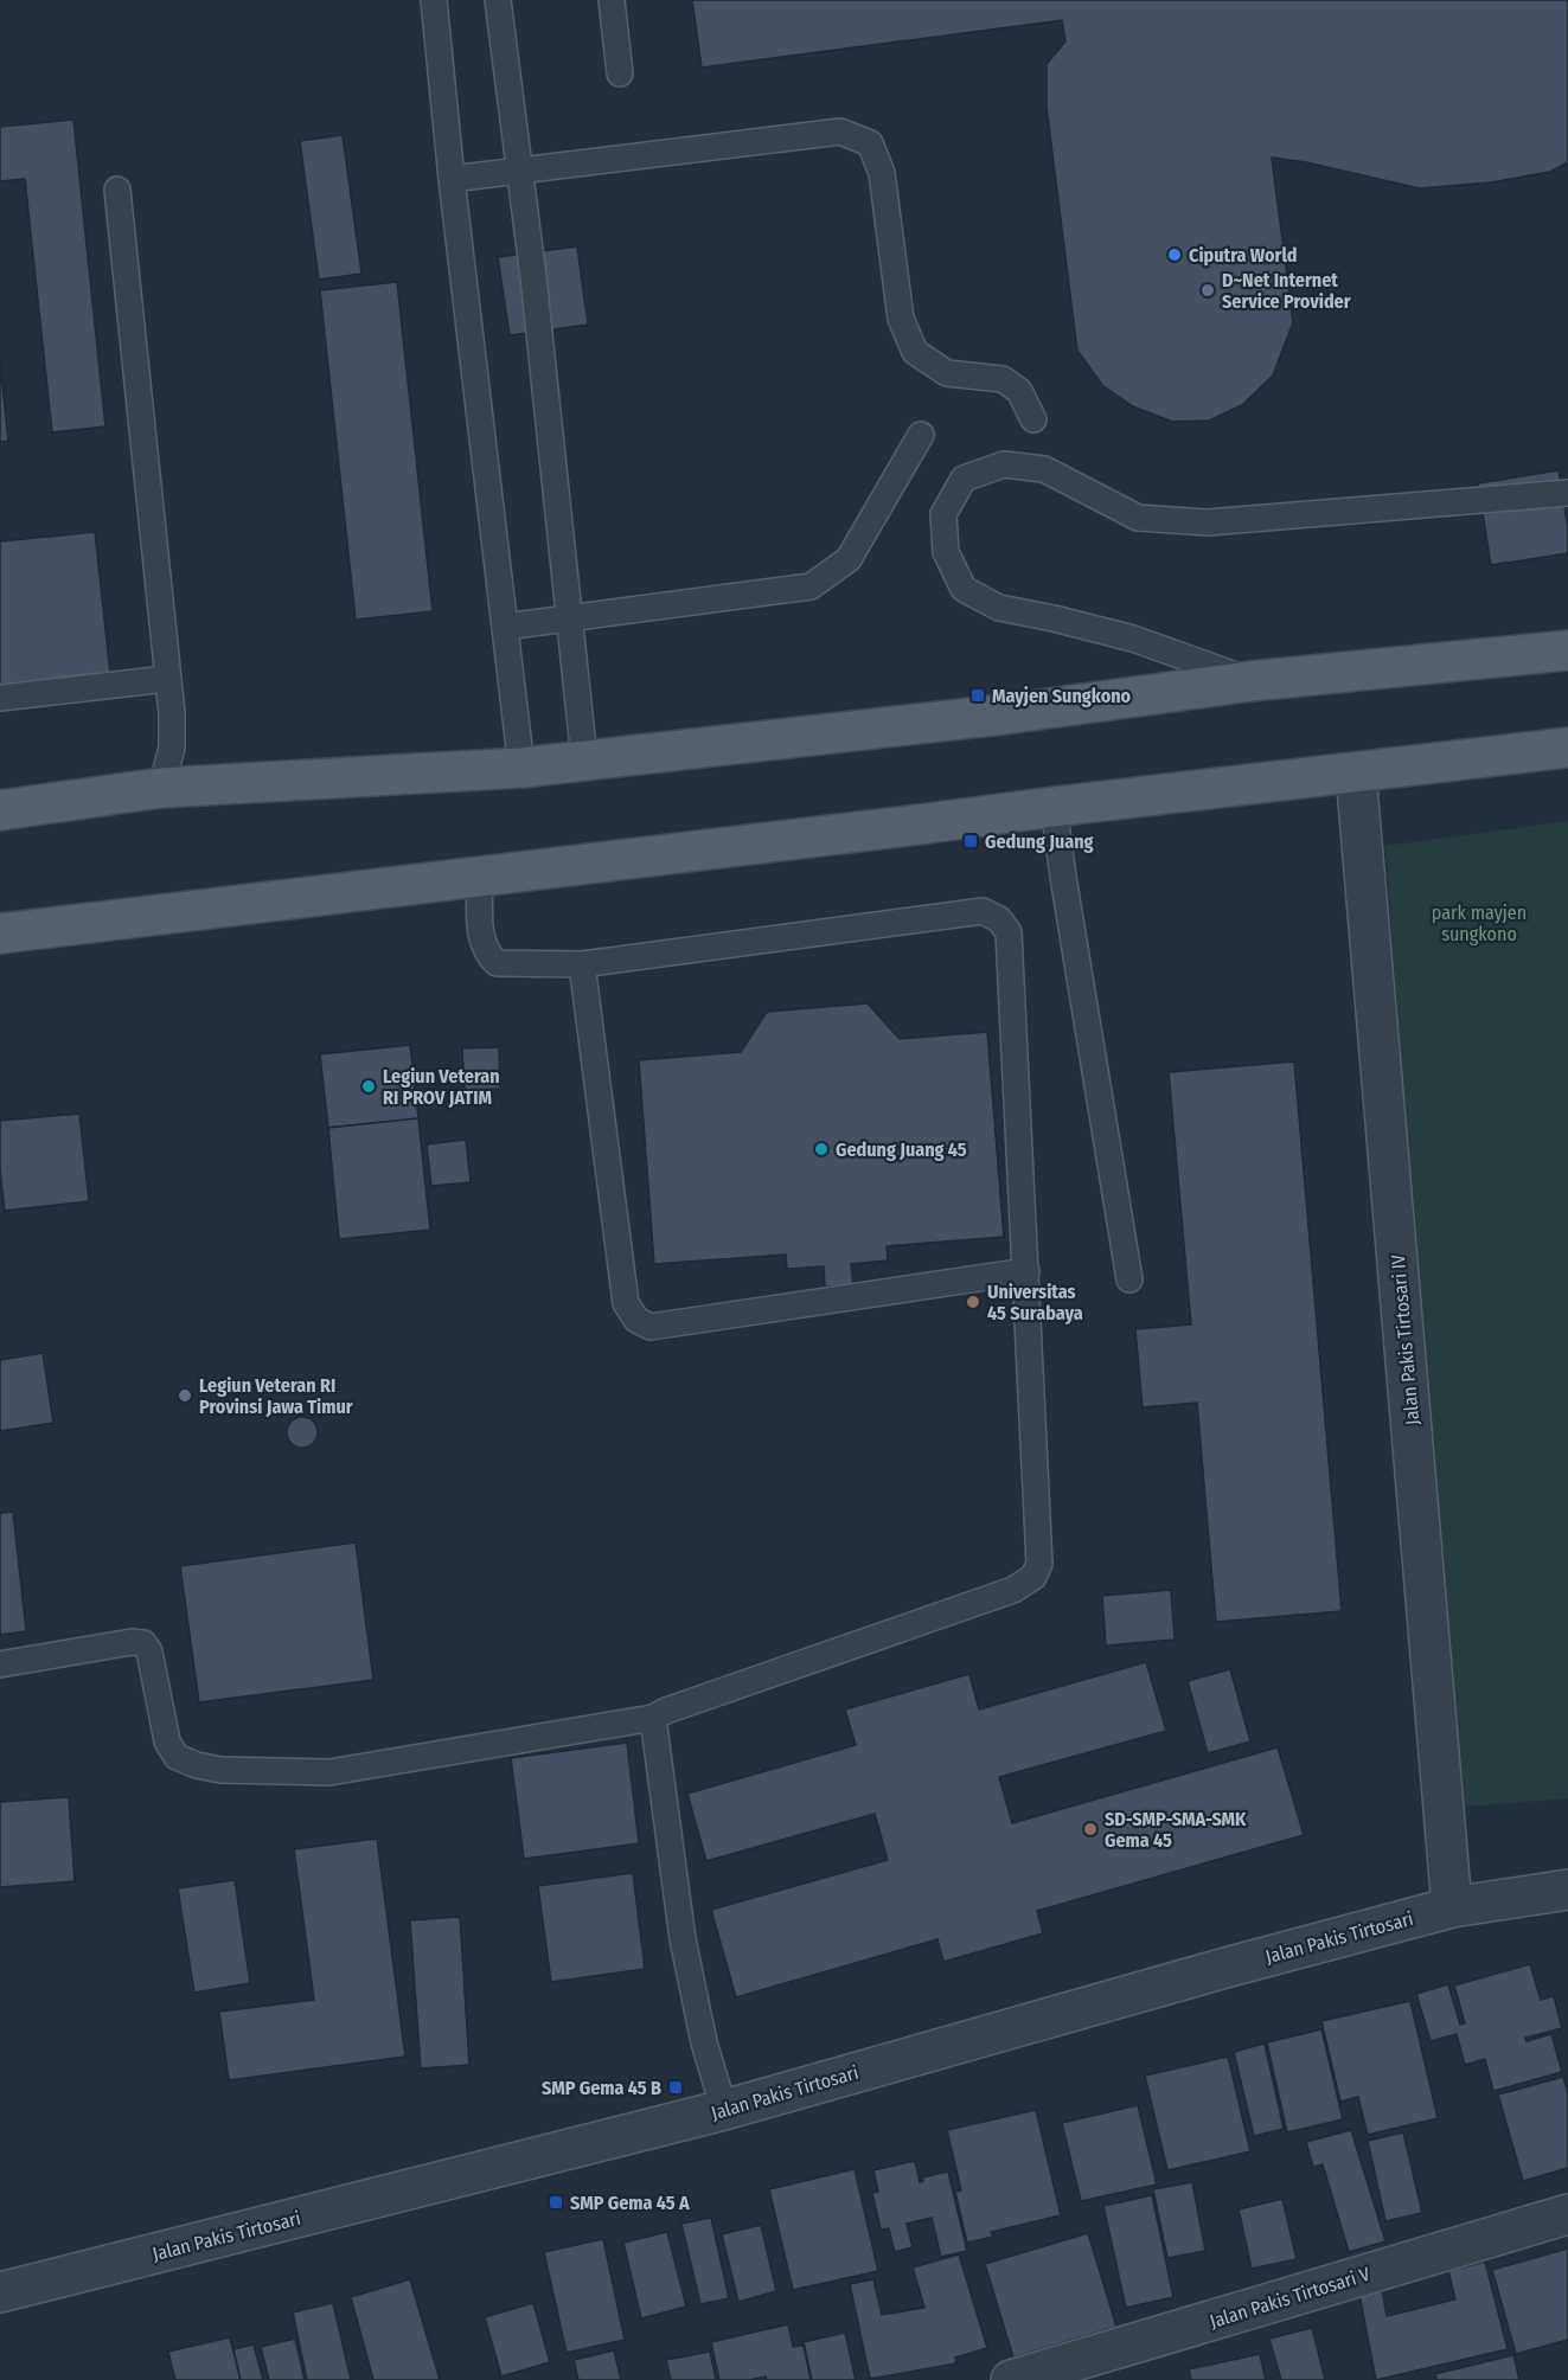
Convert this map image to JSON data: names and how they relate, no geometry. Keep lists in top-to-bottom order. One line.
{"streets":{"street":["Jalan Pakis Tirtosari IV","Jalan Pakis Tirtosari","Jalan Pakis Tirtosari V"]},"crossings":[["Jalan Pakis Tirtosari IV","Jalan Pakis Tirtosari"]],"parks":["park mayjen sungkono"],"places":{"other":["Ciputra World","D~Net Internet Service Provider","Legiun Veteran RI PROV JATIM","Gedung Juang 45","Universitas 45 Surabaya","Legiun Veteran RI Provinsi Jawa Timur","SD-SMP-SMA-SMK Gema 45"],"transit":["Mayjen Sungkono","Gedung Juang","SMP Gema 45 B","SMP Gema 45 A"]}}
